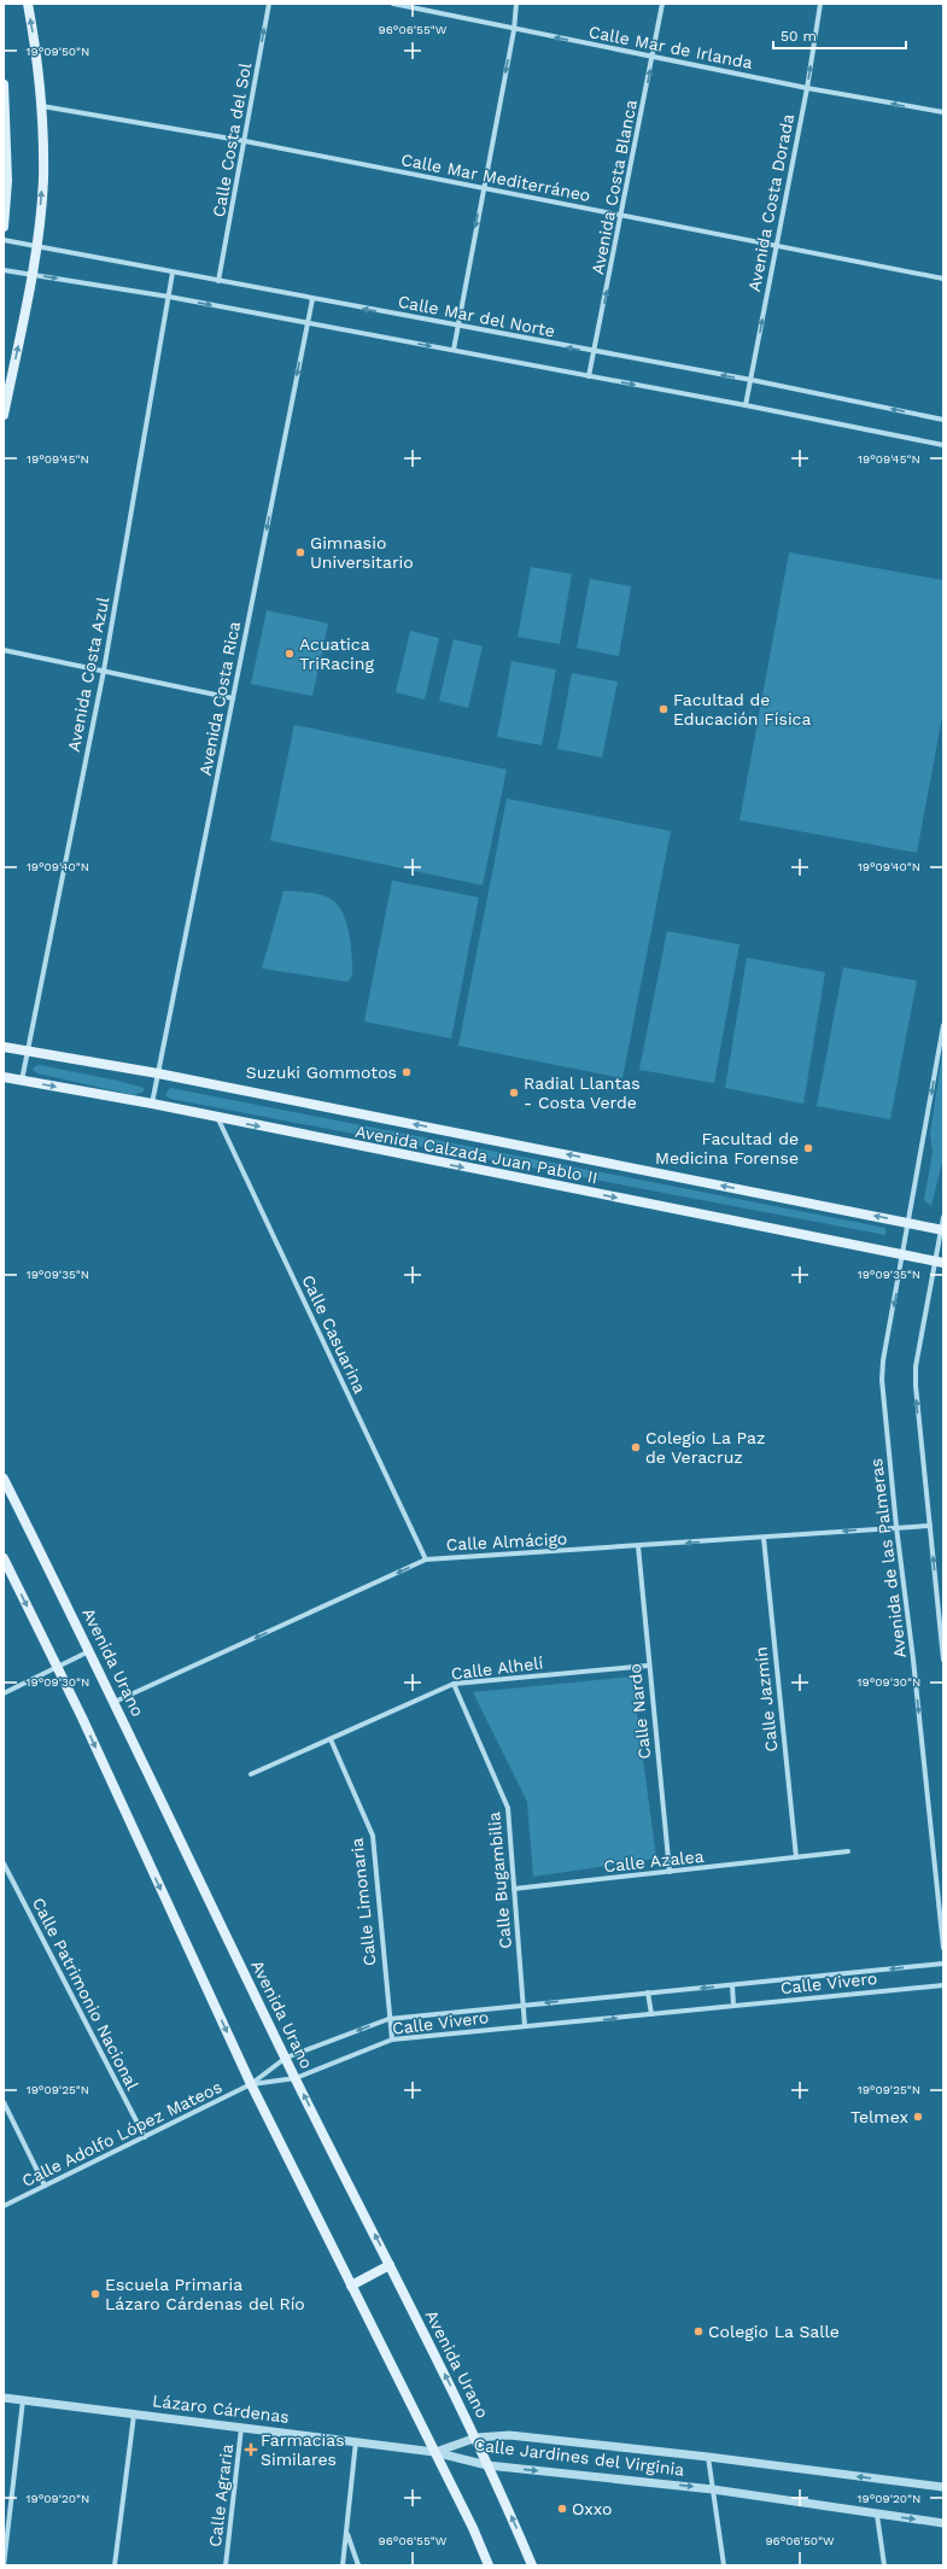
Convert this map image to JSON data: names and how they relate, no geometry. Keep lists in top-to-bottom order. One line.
{"streets":{"main road":["Avenida Calzada Juan Pablo II","Avenida Urano"],"street":["Calle Mar de Irlanda","Calle Costa del Sol","Calle Mar Mediterráneo","Avenida Costa Blanca","Avenida Costa Dorada","Calle Mar del Norte","Avenida Costa Azul","Avenida Costa Rica","Calle Casuarina","Calle Almácigo","Avenida de las Palmeras","Calle Alhelí","Calle Jazmín","Calle Nardo","Calle Azalea","Calle Bugambilia","Calle Limonaria","Calle Vivero","Calle Patrimonio Nacional","Calle Adolfo López Mateos","Lázaro Cárdenas","Calle Jardines del Virginia","Calle Agraria"]},"crossings":[["Calle Mar de Irlanda","Avenida Costa Blanca"],["Calle Mar de Irlanda","Avenida Costa Dorada"],["Calle Costa del Sol","Calle Mar Mediterráneo"],["Calle Costa del Sol","Calle Mar del Norte"],["Calle Mar Mediterráneo","Avenida Costa Blanca"],["Calle Mar Mediterráneo","Avenida Costa Dorada"],["Avenida Costa Blanca","Calle Mar del Norte"],["Avenida Costa Dorada","Calle Mar del Norte"],["Calle Mar del Norte","Avenida Costa Azul"],["Calle Mar del Norte","Avenida Costa Rica"],["Avenida Costa Azul","Avenida Calzada Juan Pablo II"],["Avenida Costa Rica","Avenida Calzada Juan Pablo II"],["Avenida Calzada Juan Pablo II","Calle Casuarina"],["Avenida Calzada Juan Pablo II","Avenida de las Palmeras"],["Calle Casuarina","Calle Almácigo"],["Calle Almácigo","Avenida de las Palmeras"],["Calle Almácigo","Avenida Urano"],["Calle Almácigo","Calle Jazmín"],["Calle Almácigo","Calle Nardo"],["Avenida Urano","Calle Vivero"],["Avenida Urano","Calle Jardines del Virginia"],["Calle Alhelí","Calle Nardo"],["Calle Alhelí","Calle Bugambilia"],["Calle Alhelí","Calle Limonaria"],["Calle Jazmín","Calle Azalea"],["Calle Nardo","Calle Azalea"],["Calle Azalea","Calle Bugambilia"],["Calle Bugambilia","Calle Vivero"],["Calle Limonaria","Calle Vivero"],["Calle Vivero","Calle Adolfo López Mateos"],["Calle Patrimonio Nacional","Calle Adolfo López Mateos"],["Lázaro Cárdenas","Calle Jardines del Virginia"],["Lázaro Cárdenas","Calle Agraria"]],"one_way":["Calle Mar de Irlanda","Calle Costa del Sol","Avenida Costa Blanca","Avenida Costa Dorada","Avenida Costa Rica","Calle Almácigo"],"places":{"other":["Gimnasio Universitario","Acuatica TriRacing","Facultad de Educación Física","Suzuki Gommotos","Radial Llantas - Costa Verde","Facultad de Medicina Forense","Colegio La Paz de Veracruz","Telmex","Escuela Primaria Lázaro Cárdenas del Río","Colegio La Salle","Oxxo"],"health":["Farmacias Similares"]},"scale_bar":"50 m","coordinates":["96°06'55\"W","19°09'50\"N","19°09'45\"N","19°09'40\"N","19°09'35\"N","19°09'30\"N","19°09'25\"N","19°09'20\"N","96°06'50\"W"]}
